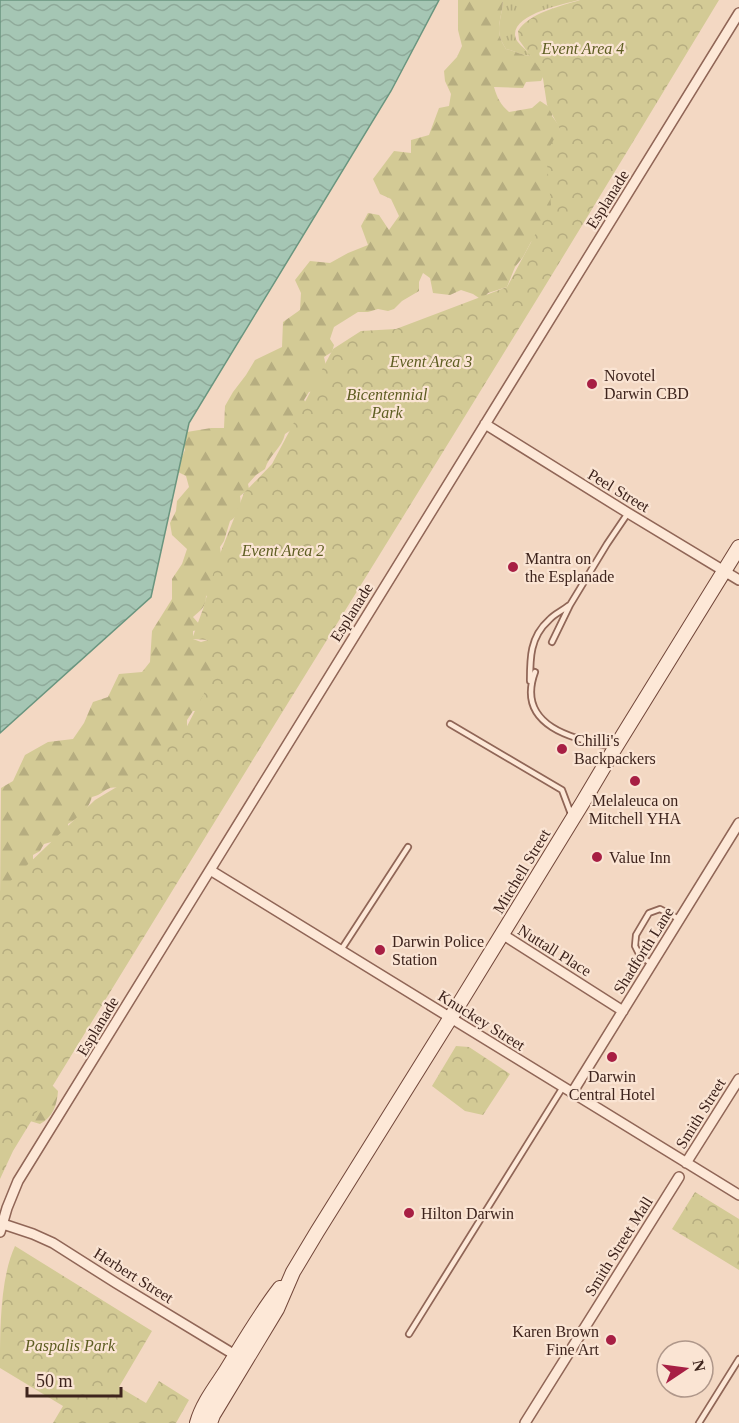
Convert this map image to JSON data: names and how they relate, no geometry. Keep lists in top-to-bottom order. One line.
{"streets":{"street":["Esplanade","Peel Street","Mitchell Street","Nuttall Place","Shadforth Lane","Knuckey Street","Smith Street","Smith Street Mall","Herbert Street"]},"crossings":[["Esplanade","Peel Street"],["Esplanade","Knuckey Street"],["Esplanade","Herbert Street"],["Peel Street","Mitchell Street"],["Mitchell Street","Nuttall Place"],["Mitchell Street","Knuckey Street"],["Mitchell Street","Herbert Street"],["Nuttall Place","Shadforth Lane"],["Shadforth Lane","Knuckey Street"],["Knuckey Street","Smith Street"]],"parks":["Event Area 4","Event Area 3","Bicentennial Park","Event Area 2","Paspalis Park"],"places":["Novotel Darwin CBD","Mantra on the Esplanade","Chilli's Backpackers","Melaleuca on Mitchell YHA","Value Inn","Darwin Police Station","Darwin Central Hotel","Hilton Darwin","Karen Brown Fine Art"],"scale_bar":"50 m","north":"right"}
